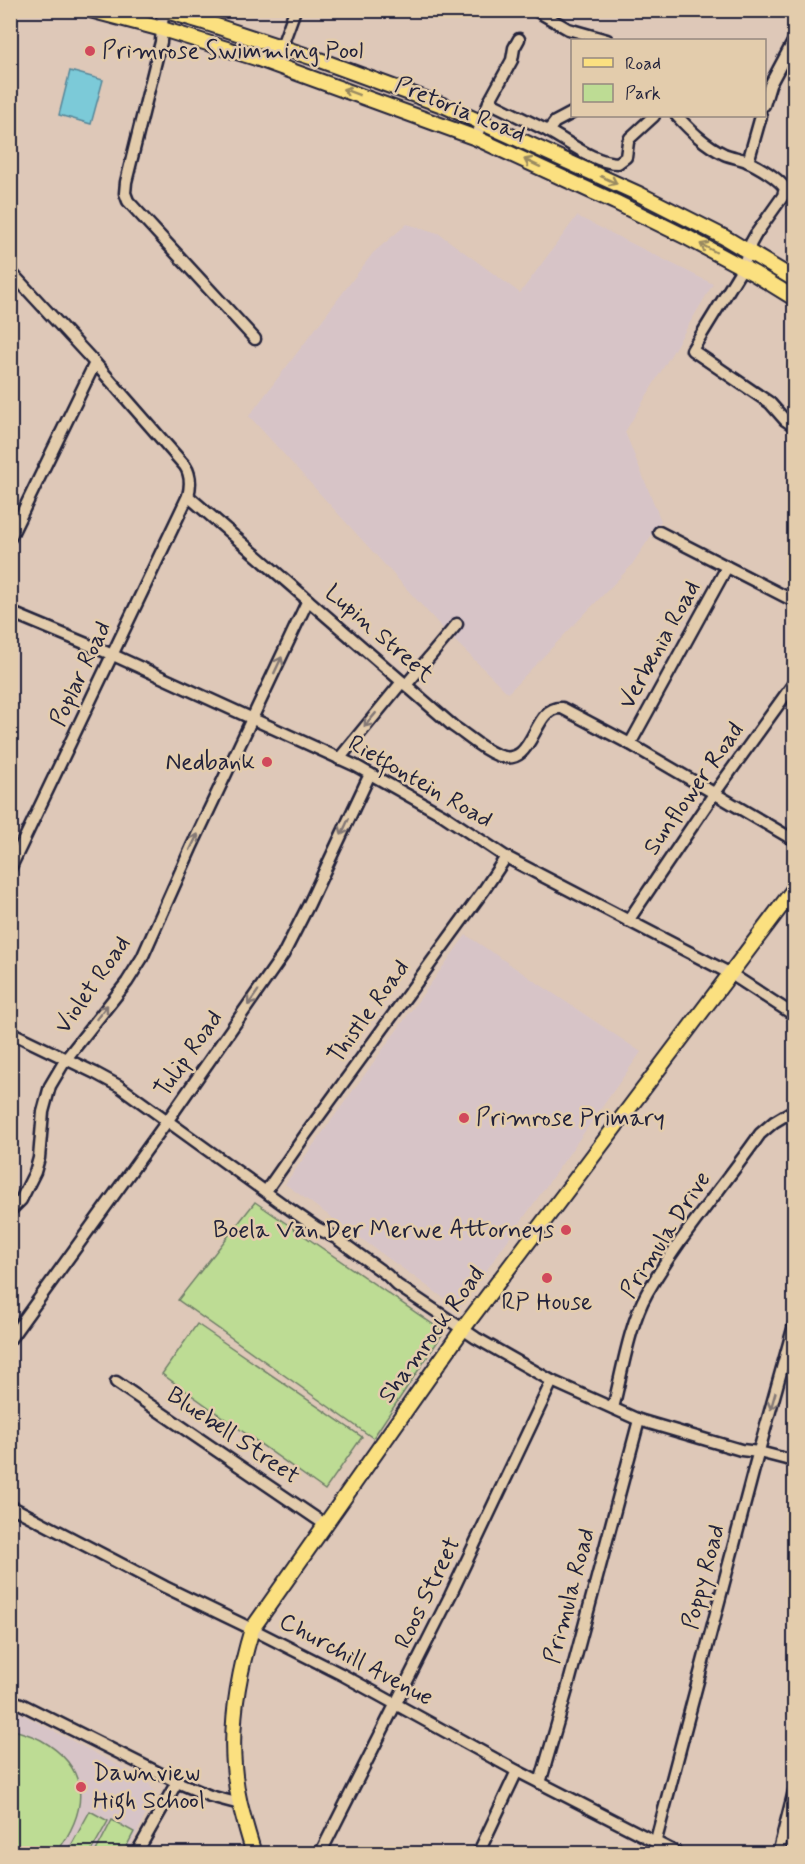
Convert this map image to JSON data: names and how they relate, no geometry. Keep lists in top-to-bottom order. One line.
{"streets":{"main road":["Pretoria Road","Shamrock Road"],"street":["Lupin Street","Verbenia Road","Poplar Road","Rietfontein Road","Sunflower Road","Violet Road","Thistle Road","Tulip Road","Primula Drive","Bluebell Street","Poppy Road","Roos Street","Primula Road","Churchill Avenue"]},"crossings":[["Lupin Street","Verbenia Road"],["Lupin Street","Poplar Road"],["Lupin Street","Sunflower Road"],["Lupin Street","Violet Road"],["Poplar Road","Rietfontein Road"],["Rietfontein Road","Sunflower Road"],["Rietfontein Road","Violet Road"],["Rietfontein Road","Thistle Road"],["Rietfontein Road","Tulip Road"],["Rietfontein Road","Shamrock Road"],["Shamrock Road","Bluebell Street"],["Shamrock Road","Churchill Avenue"],["Poppy Road","Churchill Avenue"],["Roos Street","Churchill Avenue"],["Primula Road","Churchill Avenue"]],"one_way":["Violet Road","Tulip Road"],"places":["Primrose Swimming Pool","Nedbank","Primrose Primary","Boela Van Der Merwe Attorneys","RP House","Dawnview High School"],"legend":["Road","Park"]}
